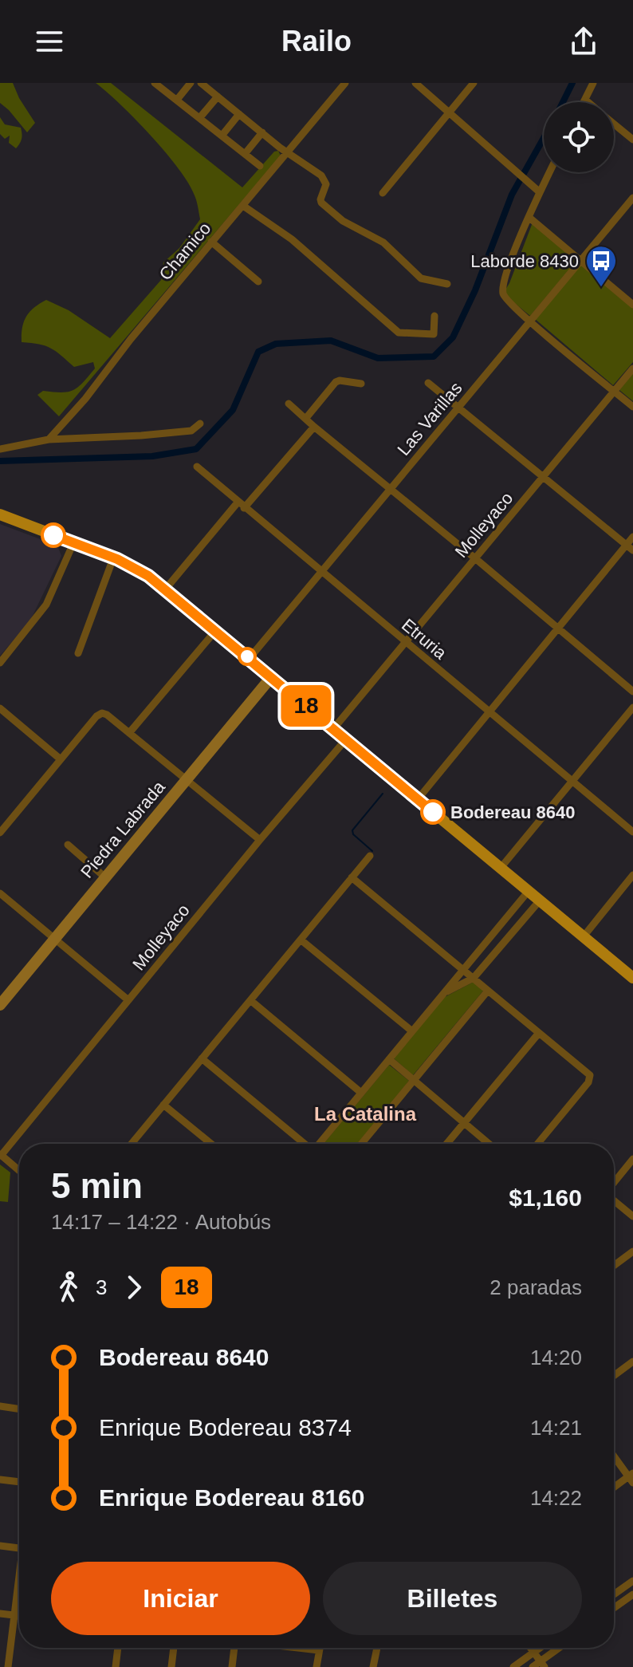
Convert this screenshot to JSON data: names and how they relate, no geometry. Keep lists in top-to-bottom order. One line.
{"streets":{"main road":["Piedra Labrada"],"street":["Chamico","Las Varillas","Molleyaco","Etruria"]},"crossings":[["Las Varillas","Etruria"],["Molleyaco","Etruria"]],"districts":["La Catalina"],"places":{"bus stop":["Laborde 8430"],"other":["Bodereau 8640"]},"lines":["bus line 18"],"page":{"header":"Railo","on_map":"18","heading":["5 min","14:17 – 14:22 · Autobús","$1,160"],"legs":["3","18","2 paradas"],"list":[{"name":"Bodereau 8640","value":"14:20"},{"name":"Enrique Bodereau 8374","value":"14:21"},{"name":"Enrique Bodereau 8160","value":"14:22"}],"buttons":["Iniciar","Billetes"]}}
